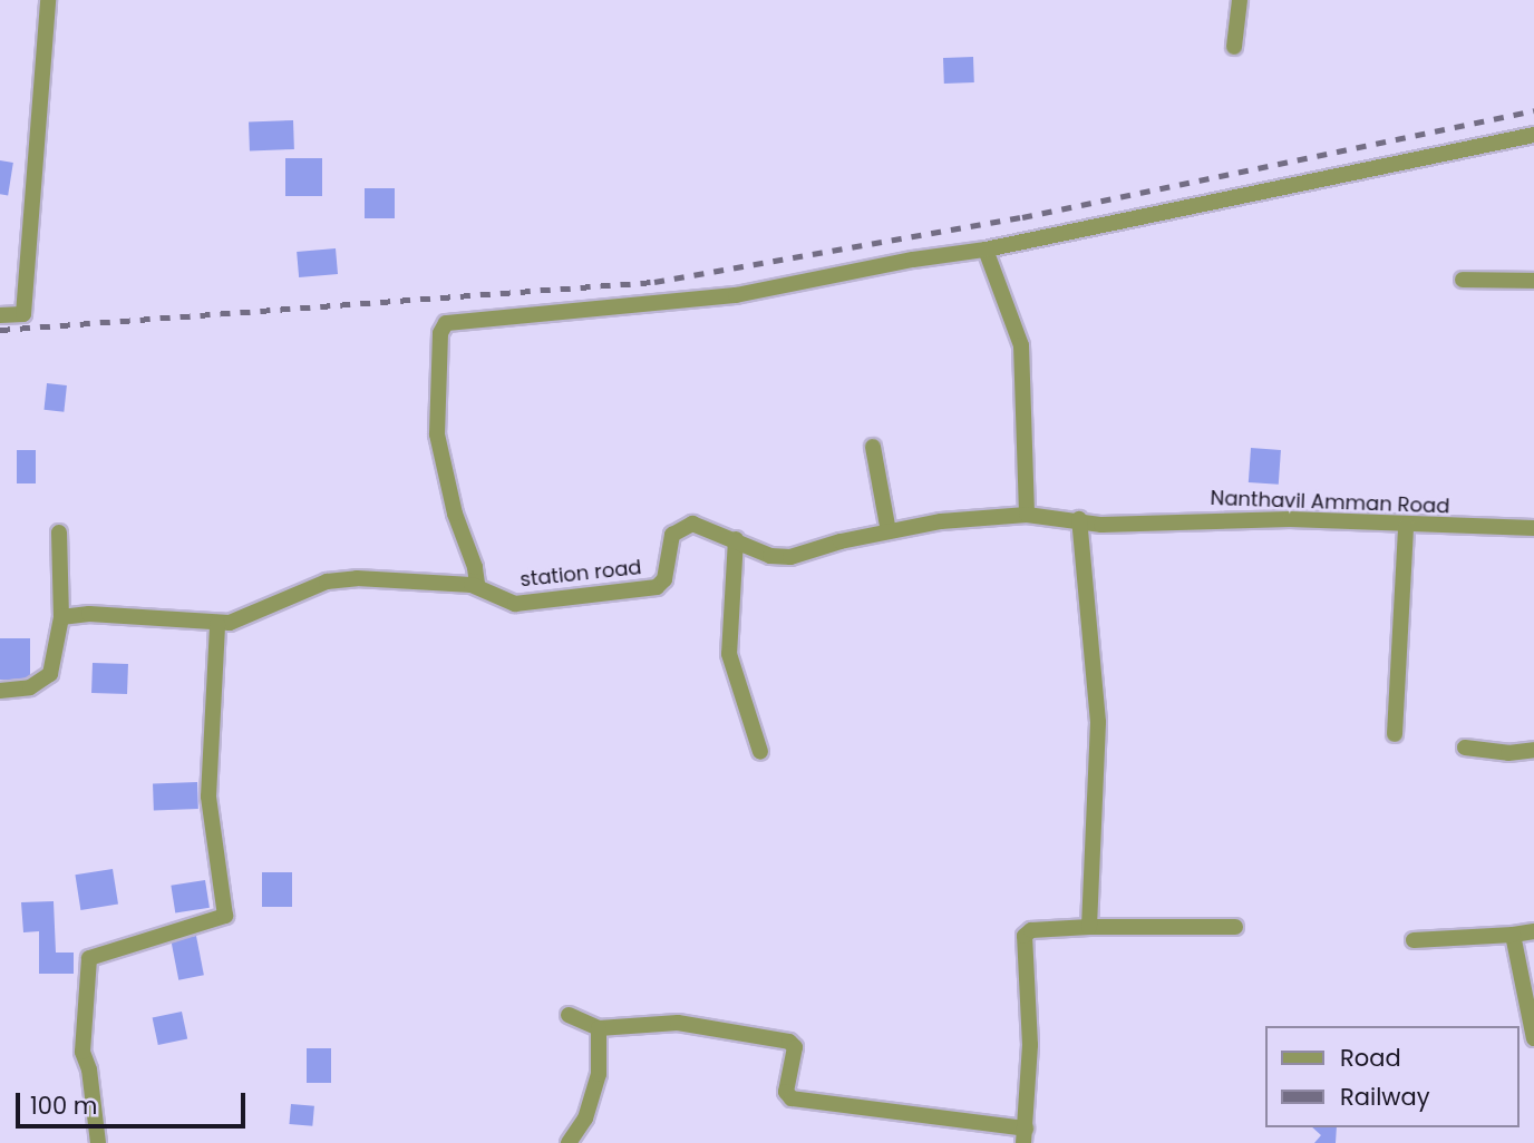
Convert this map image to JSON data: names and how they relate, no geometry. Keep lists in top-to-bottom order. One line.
{"streets":{"street":["Nanthavil Amman Road","station road"]},"crossings":[["Nanthavil Amman Road","station road"]],"legend":["Road","Railway"],"scale_bar":"100 m"}
